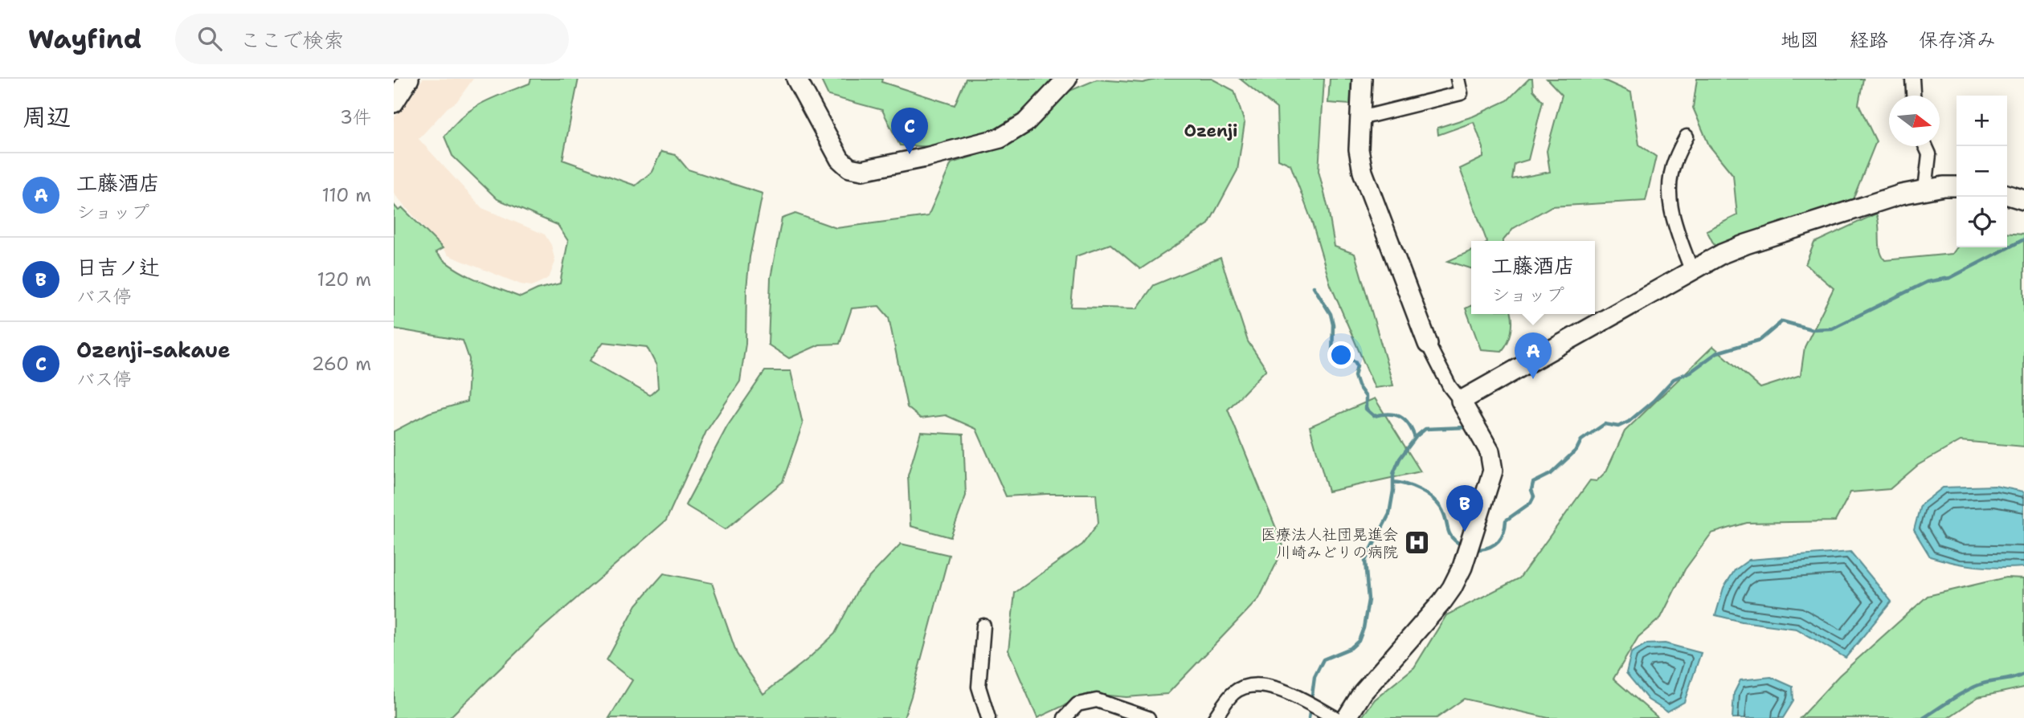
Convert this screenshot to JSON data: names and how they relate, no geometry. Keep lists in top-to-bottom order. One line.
{"districts":["Ozenji"],"places":{"hospital":["医療法人社団晃進会 川崎みどりの病院"]},"north":"right","page":{"header":"Wayfind","search":"ここで検索","nav":["地図","経路","保存済み"],"heading":["周辺","3件"],"map_buttons":["+","−"],"pins":["C","A","B"],"list":[{"mark":"A","name":"工藤酒店","note":"ショップ","value":"110 m"},{"mark":"B","name":"日吉ノ辻","note":"バス停","value":"120 m"},{"mark":"C","name":"Ozenji-sakaue","note":"バス停","value":"260 m"}],"popup":["工藤酒店","ショップ"]}}
